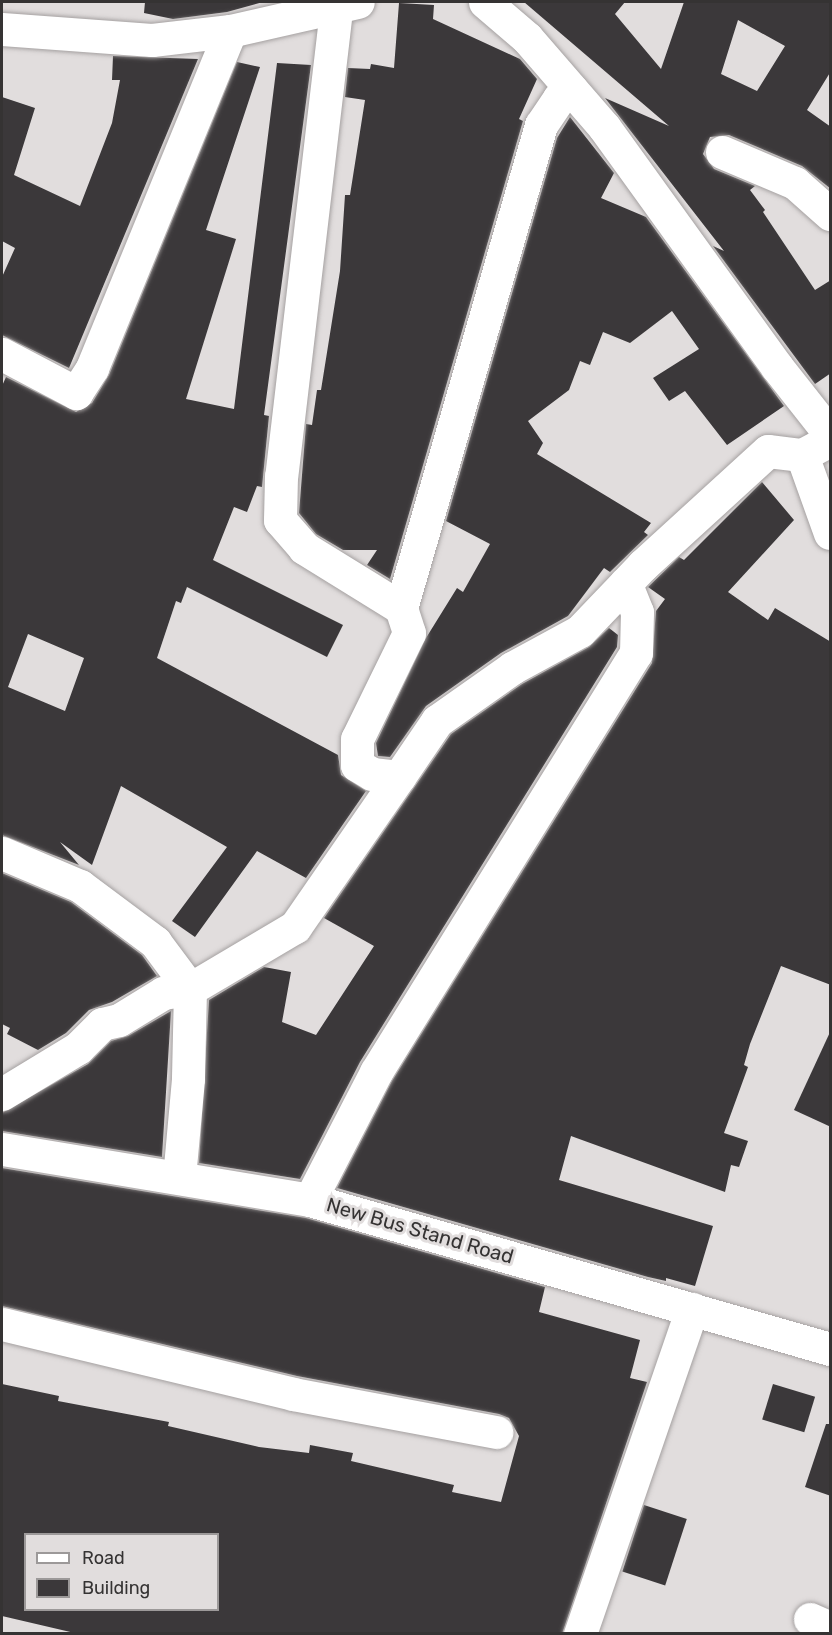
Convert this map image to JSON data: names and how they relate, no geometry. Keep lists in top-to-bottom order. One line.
{"streets":{"main road":["New Bus Stand Road"]},"legend":["Road","Building"]}
